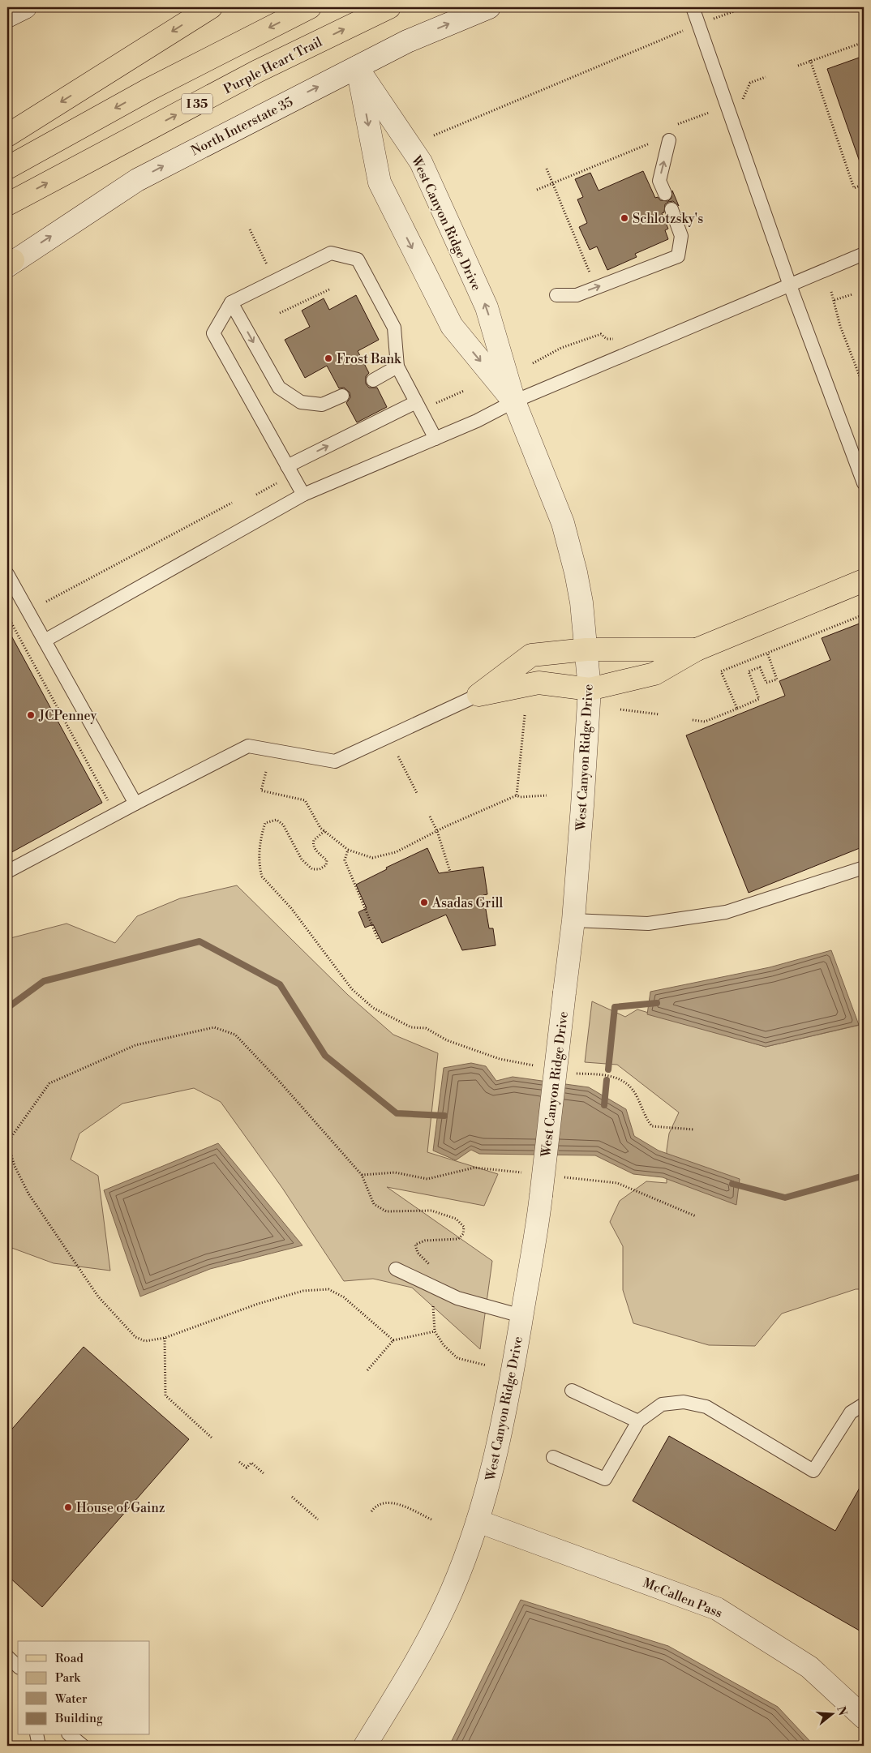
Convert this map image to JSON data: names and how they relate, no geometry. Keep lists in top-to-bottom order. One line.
{"streets":{"main road":["Purple Heart Trail","I 35"],"street":["North Interstate 35","West Canyon Ridge Drive","McCallen Pass"]},"crossings":[["North Interstate 35","West Canyon Ridge Drive"],["West Canyon Ridge Drive","McCallen Pass"]],"one_way":["North Interstate 35"],"places":["Schlotzsky's","Frost Bank","JCPenney","Asadas Grill","House of Gainz"],"legend":["Road","Park","Water","Building"],"north":"right"}
